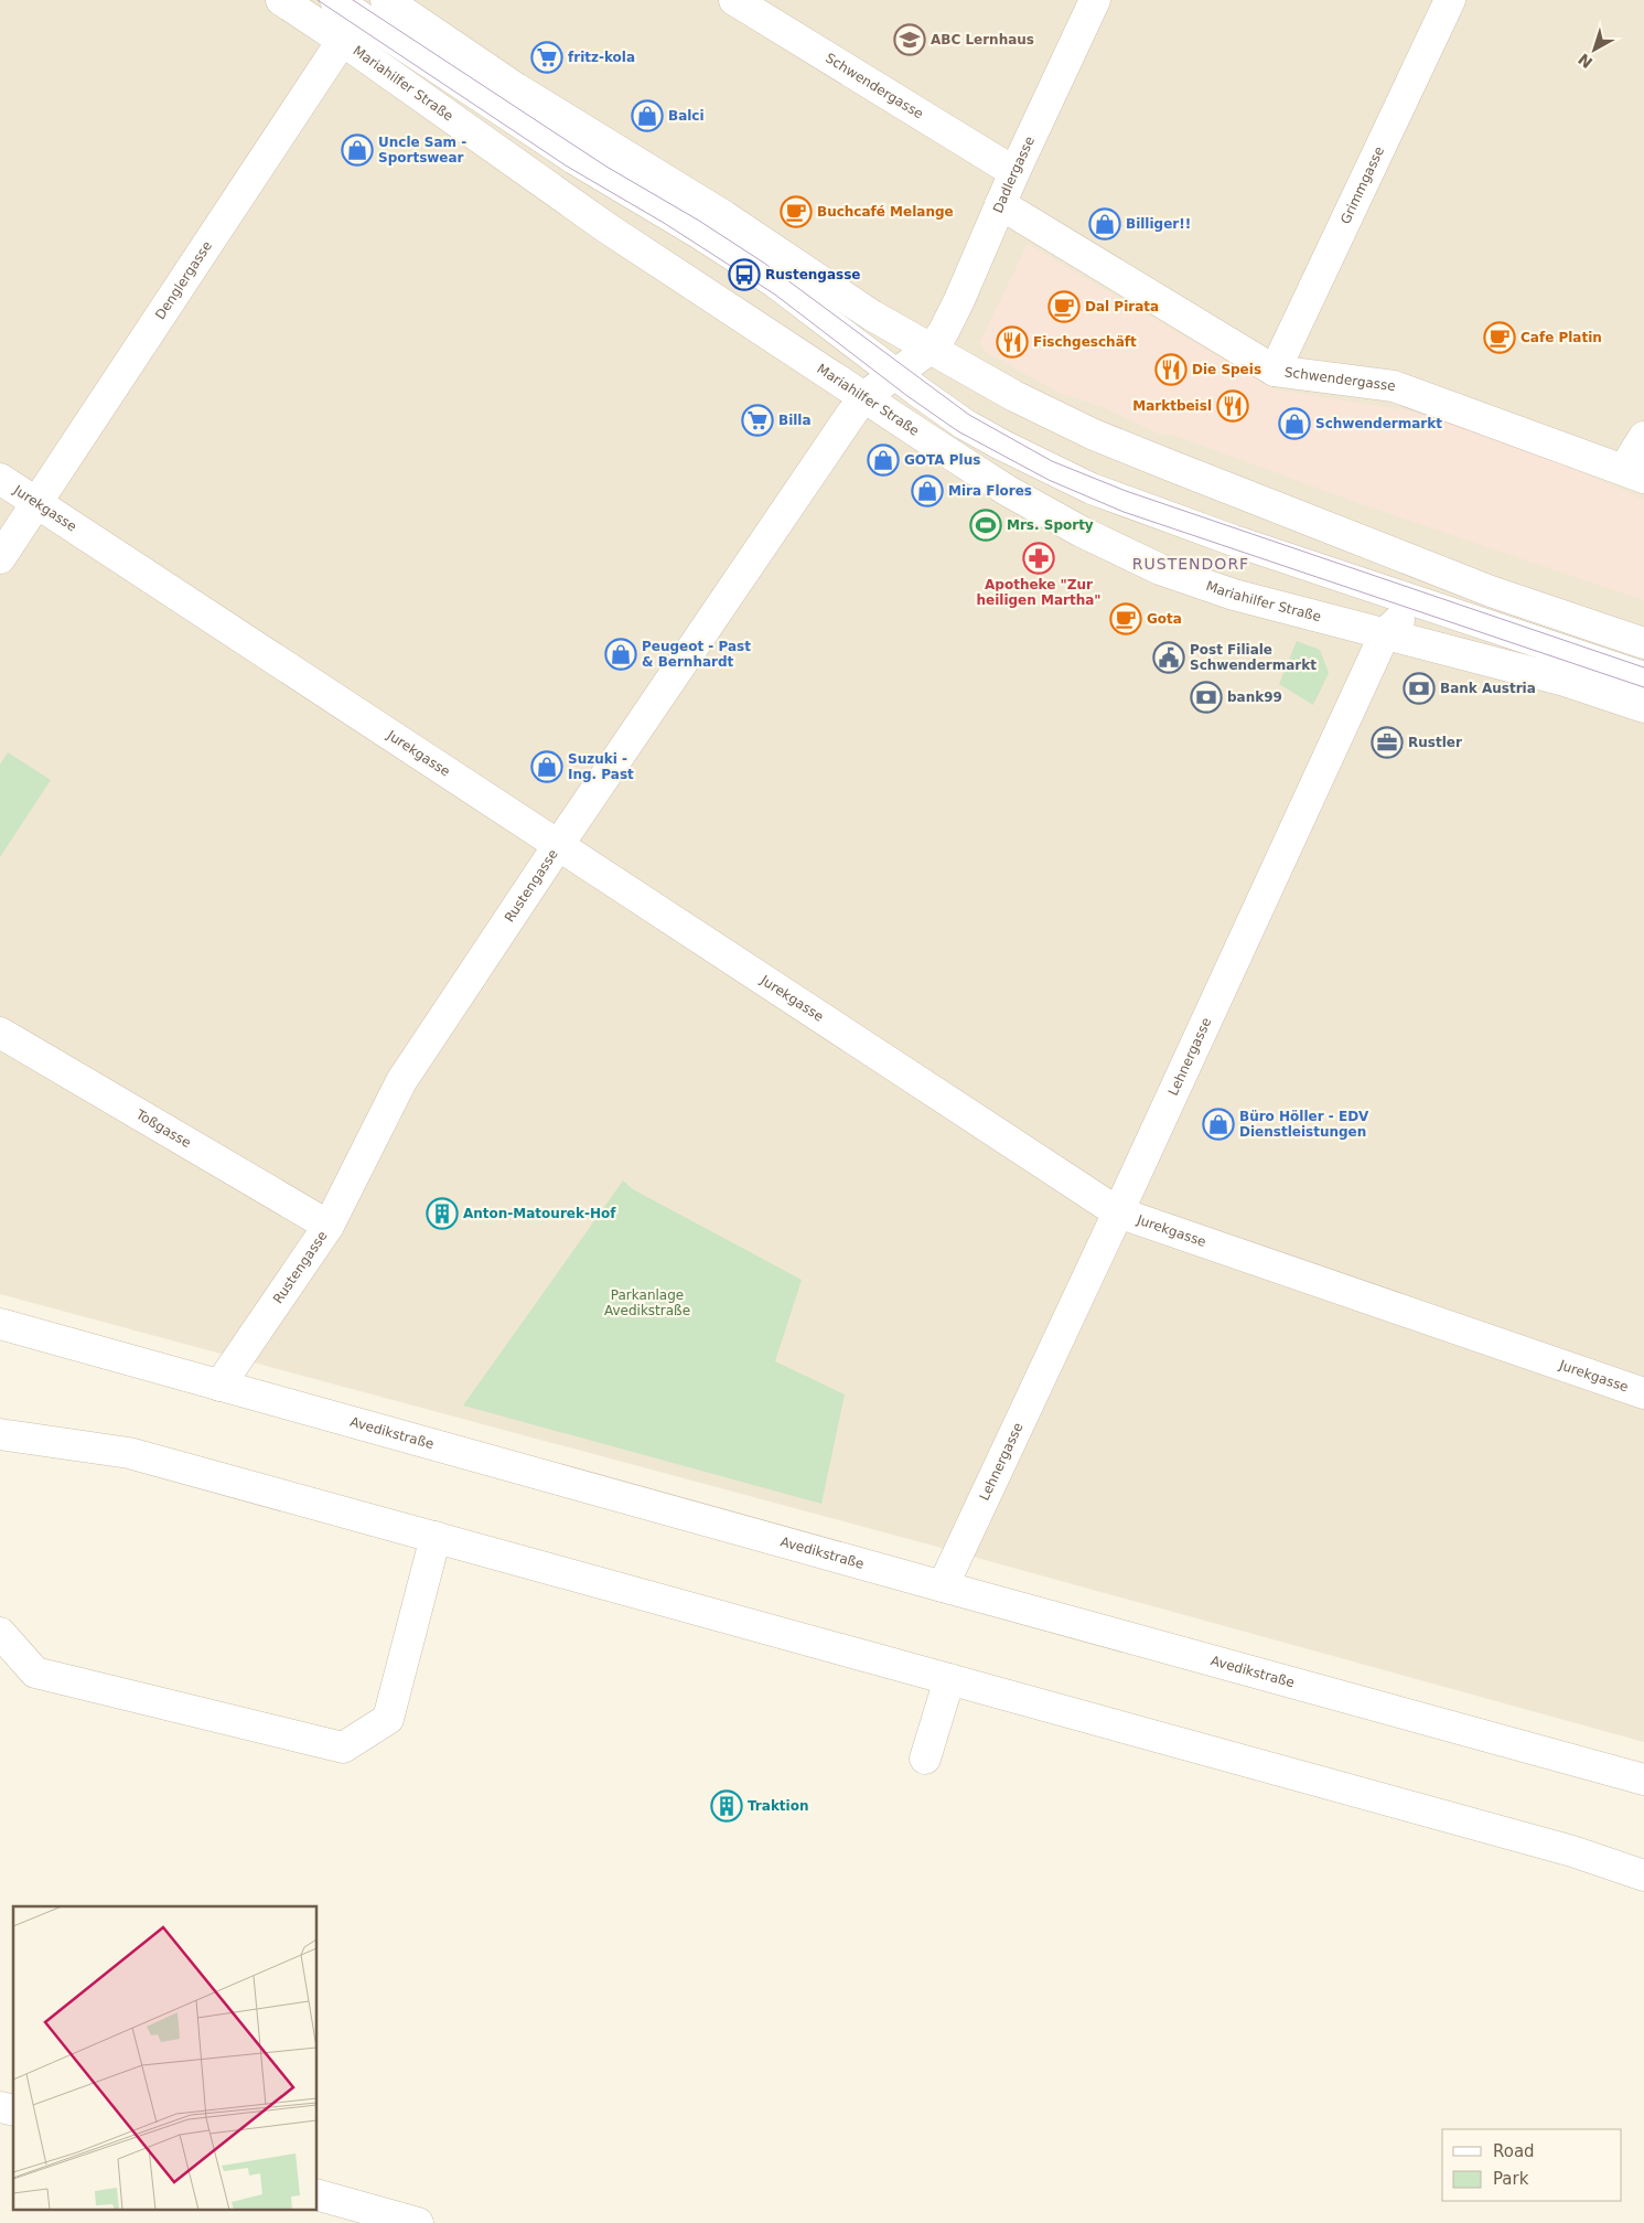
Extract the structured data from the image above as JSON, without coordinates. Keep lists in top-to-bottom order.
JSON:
{
  "streets": {
    "street": [
      "Mariahilfer Straße",
      "Schwendergasse",
      "Dadlergasse",
      "Grimmgasse",
      "Denglergasse",
      "Jurekgasse",
      "Rustengasse",
      "Lehnergasse",
      "Toßgasse",
      "Avedikstraße"
    ]
  },
  "crossings": [
    ["Mariahilfer Straße", "Denglergasse"],
    ["Mariahilfer Straße", "Rustengasse"],
    ["Mariahilfer Straße", "Lehnergasse"],
    ["Schwendergasse", "Dadlergasse"],
    ["Schwendergasse", "Grimmgasse"],
    ["Dadlergasse", "Rustengasse"],
    ["Denglergasse", "Jurekgasse"],
    ["Jurekgasse", "Rustengasse"],
    ["Jurekgasse", "Lehnergasse"],
    ["Rustengasse", "Toßgasse"],
    ["Rustengasse", "Avedikstraße"],
    ["Lehnergasse", "Avedikstraße"]
  ],
  "districts": ["RUSTENDORF"],
  "parks": ["Parkanlage Avedikstraße"],
  "places": {
    "school or university": ["ABC Lernhaus"],
    "supermarket": ["fritz-kola", "Billa"],
    "shop": [
      "Balci",
      "Uncle Sam - Sportswear",
      "Billiger!!",
      "Schwendermarkt",
      "GOTA Plus",
      "Mira Flores",
      "Peugeot - Past & Bernhardt",
      "Suzuki - Ing. Past",
      "Büro Höller - EDV Dienstleistungen"
    ],
    "cafe": [
      "Buchcafé Melange",
      "Dal Pirata",
      "Cafe Platin",
      "Gota"
    ],
    "bus stop": ["Rustengasse"],
    "restaurant": ["Fischgeschäft", "Die Speis", "Marktbeisl"],
    "sports": ["Mrs. Sporty"],
    "pharmacy": ["Apotheke \"Zur heiligen Martha\""],
    "public building": ["Post Filiale Schwendermarkt"],
    "bank": ["Bank Austria", "bank99"],
    "office": ["Rustler"],
    "building": ["Anton-Matourek-Hof", "Traktion"]
  },
  "legend": ["Road", "Park"],
  "north": "bottom left"
}
